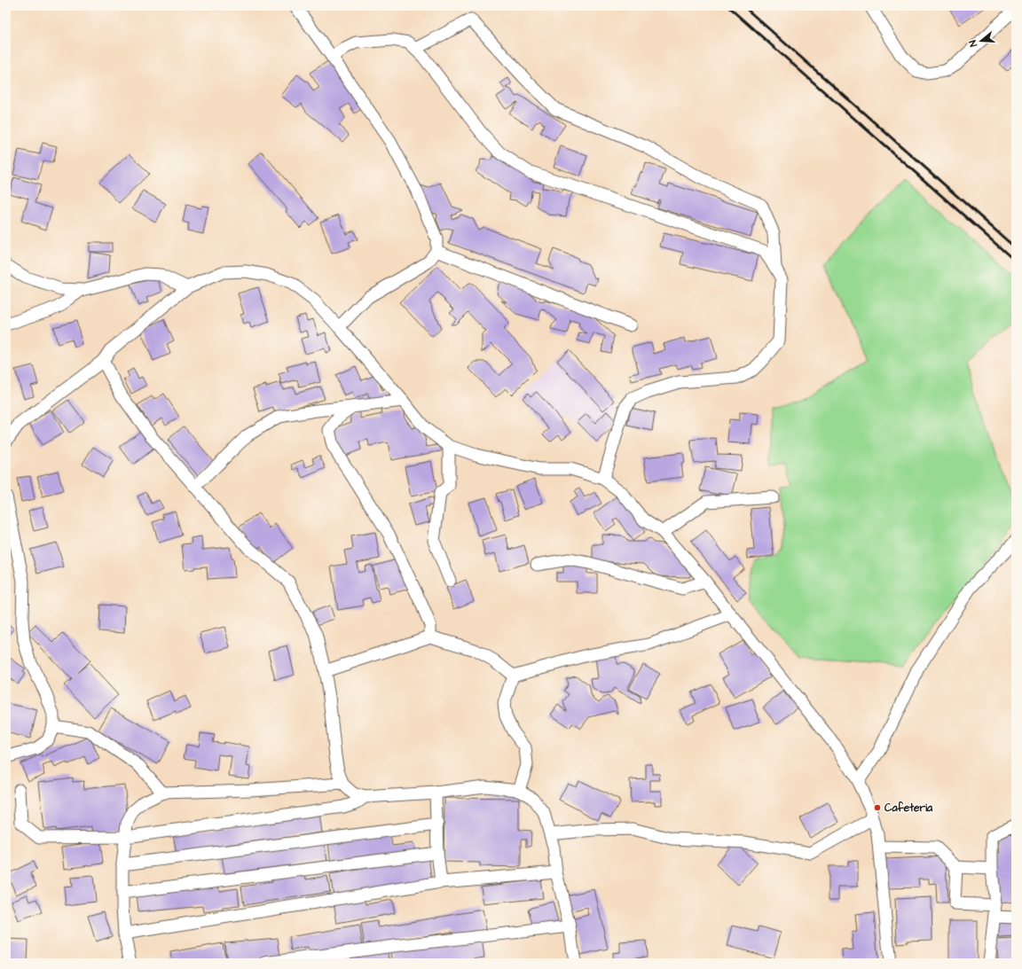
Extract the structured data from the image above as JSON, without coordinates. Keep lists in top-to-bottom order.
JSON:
{
  "places": ["Cafeteria"],
  "north": "left"
}
